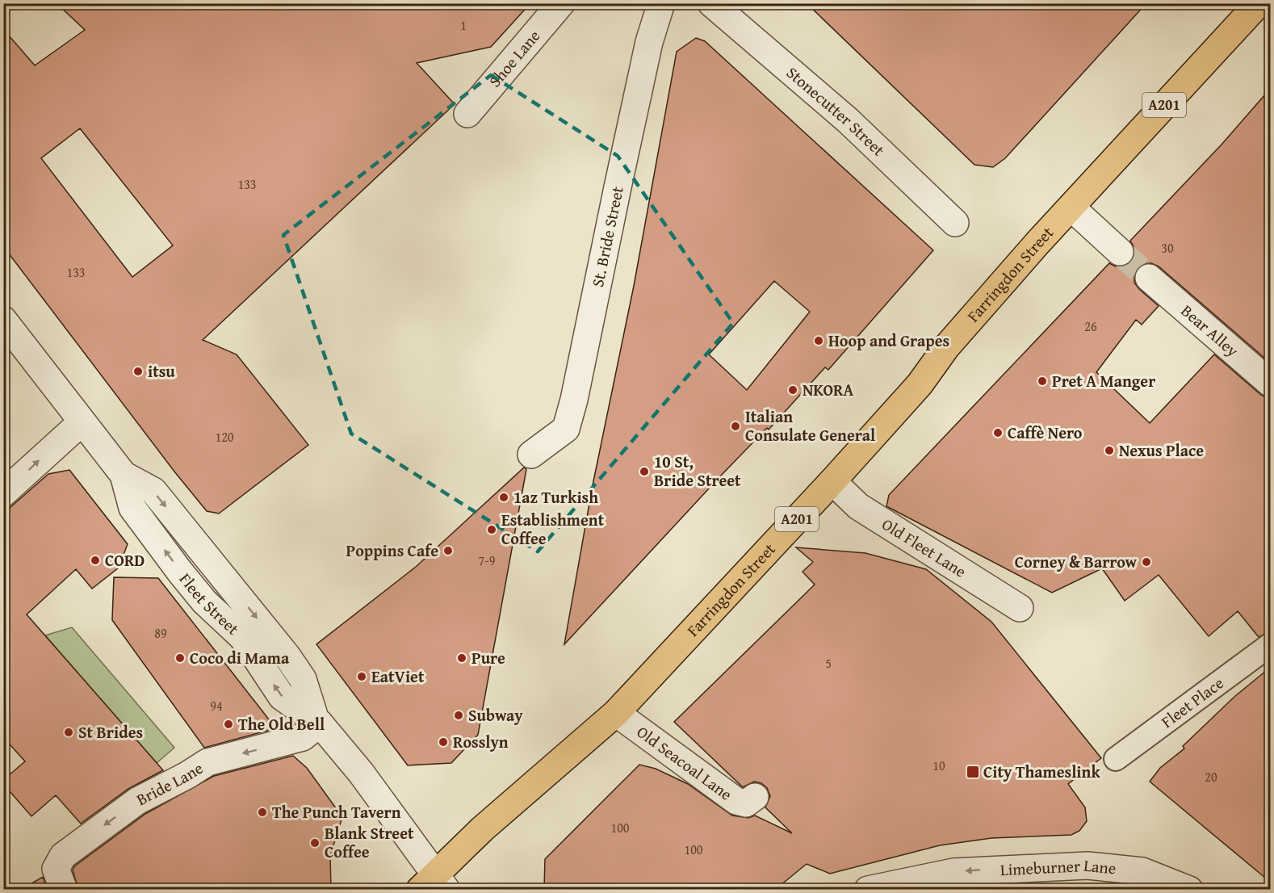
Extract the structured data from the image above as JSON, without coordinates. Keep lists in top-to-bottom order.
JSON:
{
  "streets": {
    "main road": ["A201", "Farringdon Street"],
    "street": [
      "Shoe Lane",
      "Stonecutter Street",
      "St. Bride Street",
      "Bear Alley",
      "Old Fleet Lane",
      "Fleet Street",
      "Fleet Place",
      "Old Seacoal Lane",
      "Bride Lane",
      "Limeburner Lane"
    ]
  },
  "crossings": [
    ["Farringdon Street", "Old Fleet Lane"],
    ["Farringdon Street", "Fleet Street"],
    ["Farringdon Street", "Old Seacoal Lane"],
    ["Fleet Street", "Bride Lane"]
  ],
  "one_way": ["Bride Lane", "Limeburner Lane"],
  "places": {
    "other": [
      "Hoop and Grapes",
      "itsu",
      "Pret A Manger",
      "NKORA",
      "Italian Consulate General",
      "Caffè Nero",
      "Nexus Place",
      "10 St, Bride Street",
      "1az Turkish",
      "Establishment Coffee",
      "Poppins Cafe",
      "CORD",
      "Corney & Barrow",
      "Coco di Mama",
      "Pure",
      "EatViet",
      "Subway",
      "The Old Bell",
      "St Brides",
      "Rosslyn",
      "The Punch Tavern",
      "Blank Street Coffee"
    ],
    "transit": ["City Thameslink"]
  },
  "house_numbers": [
    "1",
    "133",
    "30",
    "133",
    "26",
    "120",
    "7-9",
    "89",
    "5",
    "94",
    "10",
    "20",
    "100",
    "100"
  ]
}
